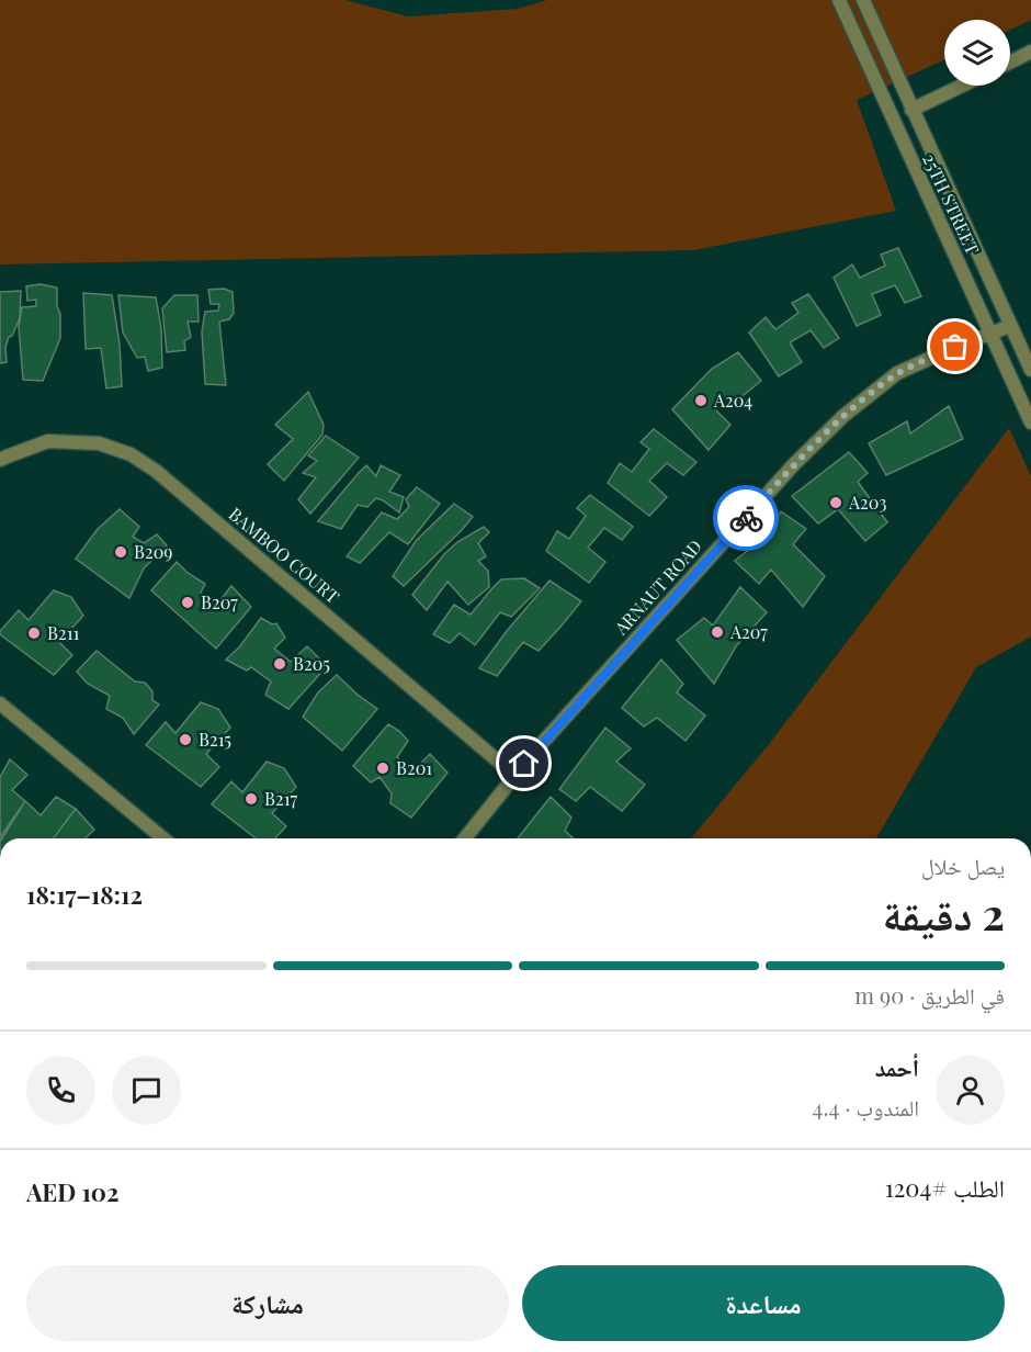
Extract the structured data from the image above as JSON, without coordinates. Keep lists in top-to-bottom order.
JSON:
{
  "streets": {
    "street": ["25TH STREET", "BAMBOO COURT", "ARNAUT ROAD"]
  },
  "crossings": [
    ["25TH STREET", "ARNAUT ROAD"],
    ["BAMBOO COURT", "ARNAUT ROAD"]
  ],
  "places": [
    "A204",
    "A203",
    "B209",
    "B207",
    "A207",
    "B211",
    "B205",
    "B215",
    "B201",
    "B217"
  ],
  "page": {
    "heading": ["2 دقيقة", "يصل خلال", "18:12–18:17"],
    "panel": [
      "أحمد",
      "المندوب · 4.4",
      "الطلب #1204",
      "AED 102"
    ],
    "bar": "في الطريق · 90 m",
    "buttons": ["مساعدة", "مشاركة"]
  }
}
